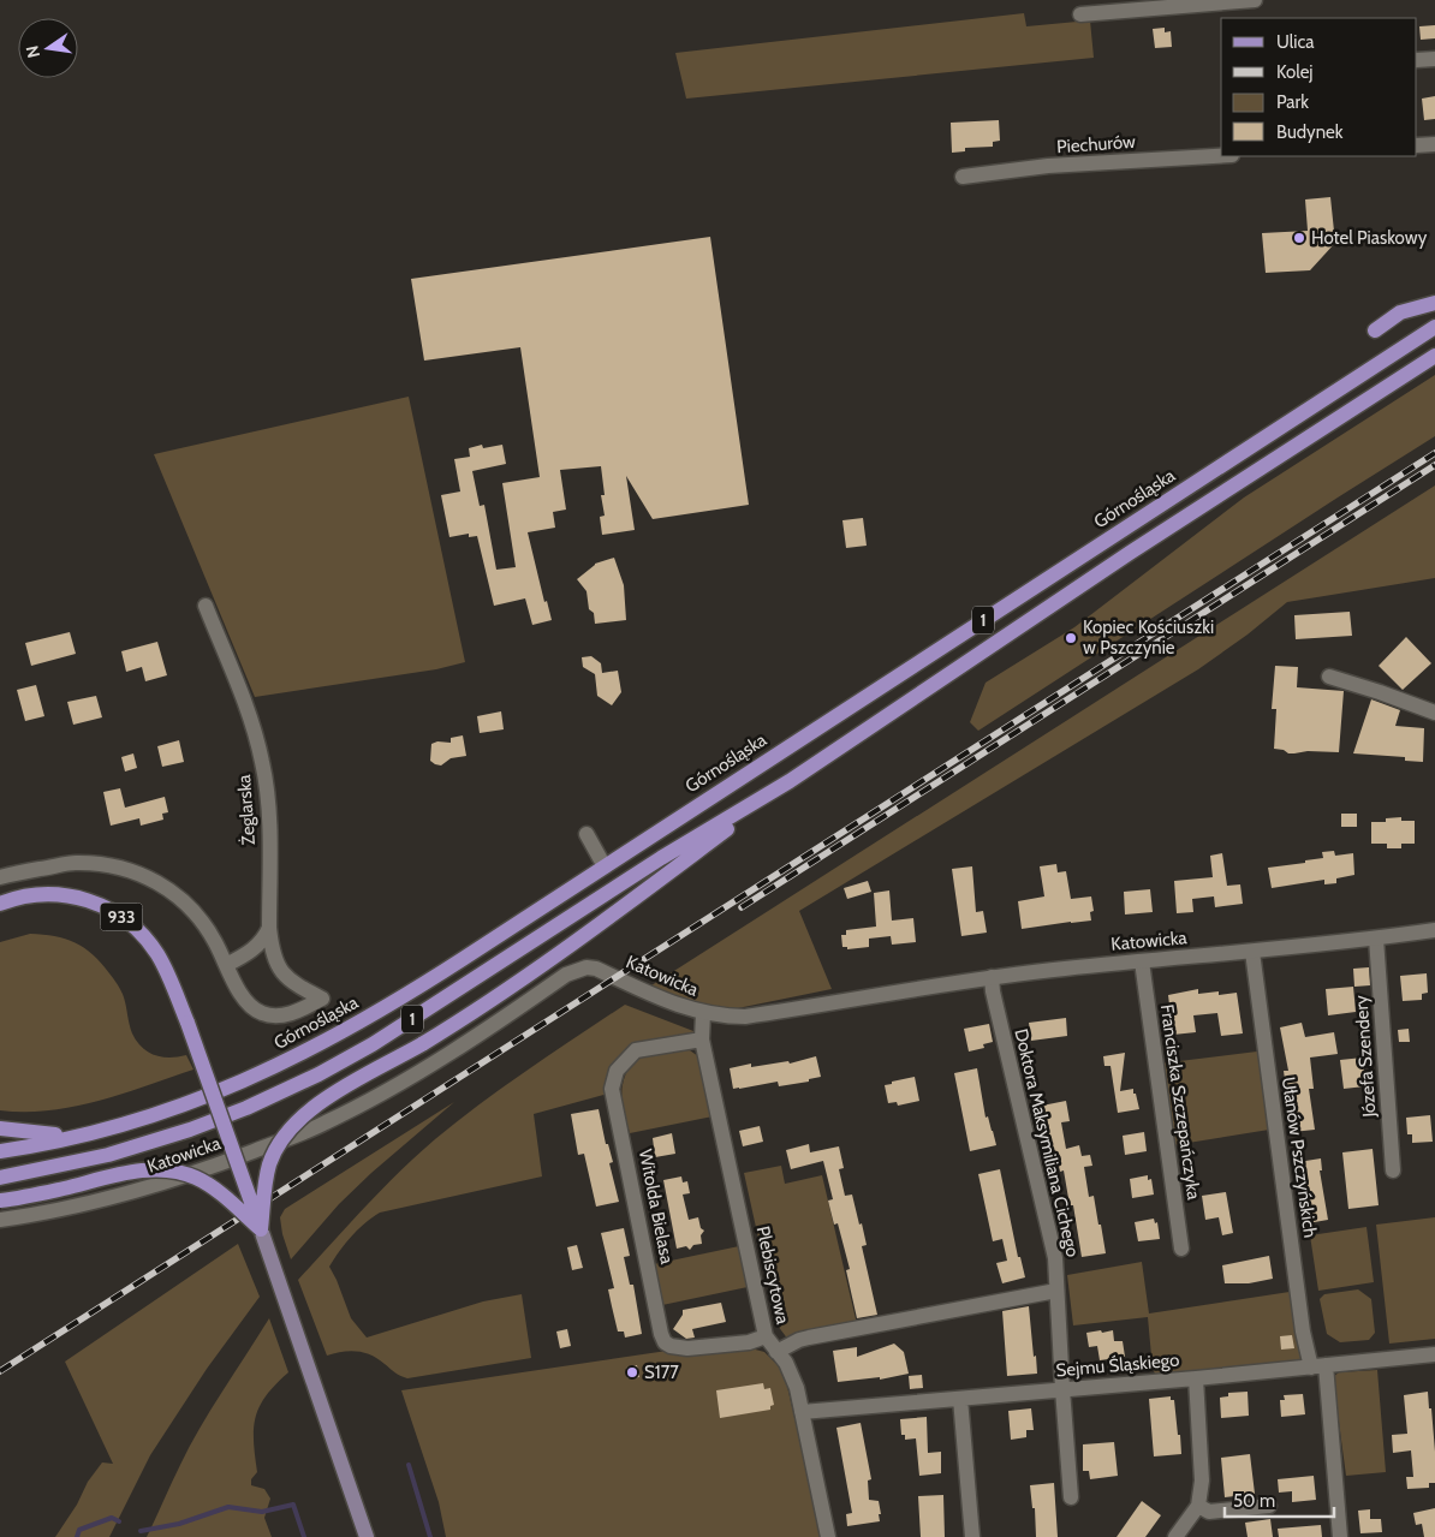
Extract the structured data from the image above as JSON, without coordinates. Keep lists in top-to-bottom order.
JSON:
{
  "streets": {
    "main road": ["Górnośląska", "1", "933"],
    "street": [
      "Piechurów",
      "Żeglarska",
      "Katowicka",
      "Józefa Szendery",
      "Franciszka Szczepańczyka",
      "Doktora Maksymiliana Cichego",
      "Ułanów Pszczyńskich",
      "Witolda Bielasa",
      "Plebiscytowa",
      "Sejmu Śląskiego"
    ]
  },
  "crossings": [
    ["Katowicka", "Józefa Szendery"],
    ["Katowicka", "Franciszka Szczepańczyka"],
    ["Katowicka", "Doktora Maksymiliana Cichego"],
    ["Katowicka", "Ułanów Pszczyńskich"],
    ["Katowicka", "Plebiscytowa"],
    ["Doktora Maksymiliana Cichego", "Sejmu Śląskiego"],
    ["Ułanów Pszczyńskich", "Sejmu Śląskiego"],
    ["Witolda Bielasa", "Plebiscytowa"],
    ["Plebiscytowa", "Sejmu Śląskiego"]
  ],
  "places": ["Hotel Piaskowy", "Kopiec Kościuszki w Pszczynie", "S177"],
  "legend": [
    "Ulica",
    "Kolej",
    "Park",
    "Budynek"
  ],
  "scale_bar": "50 m",
  "north": "left"
}
